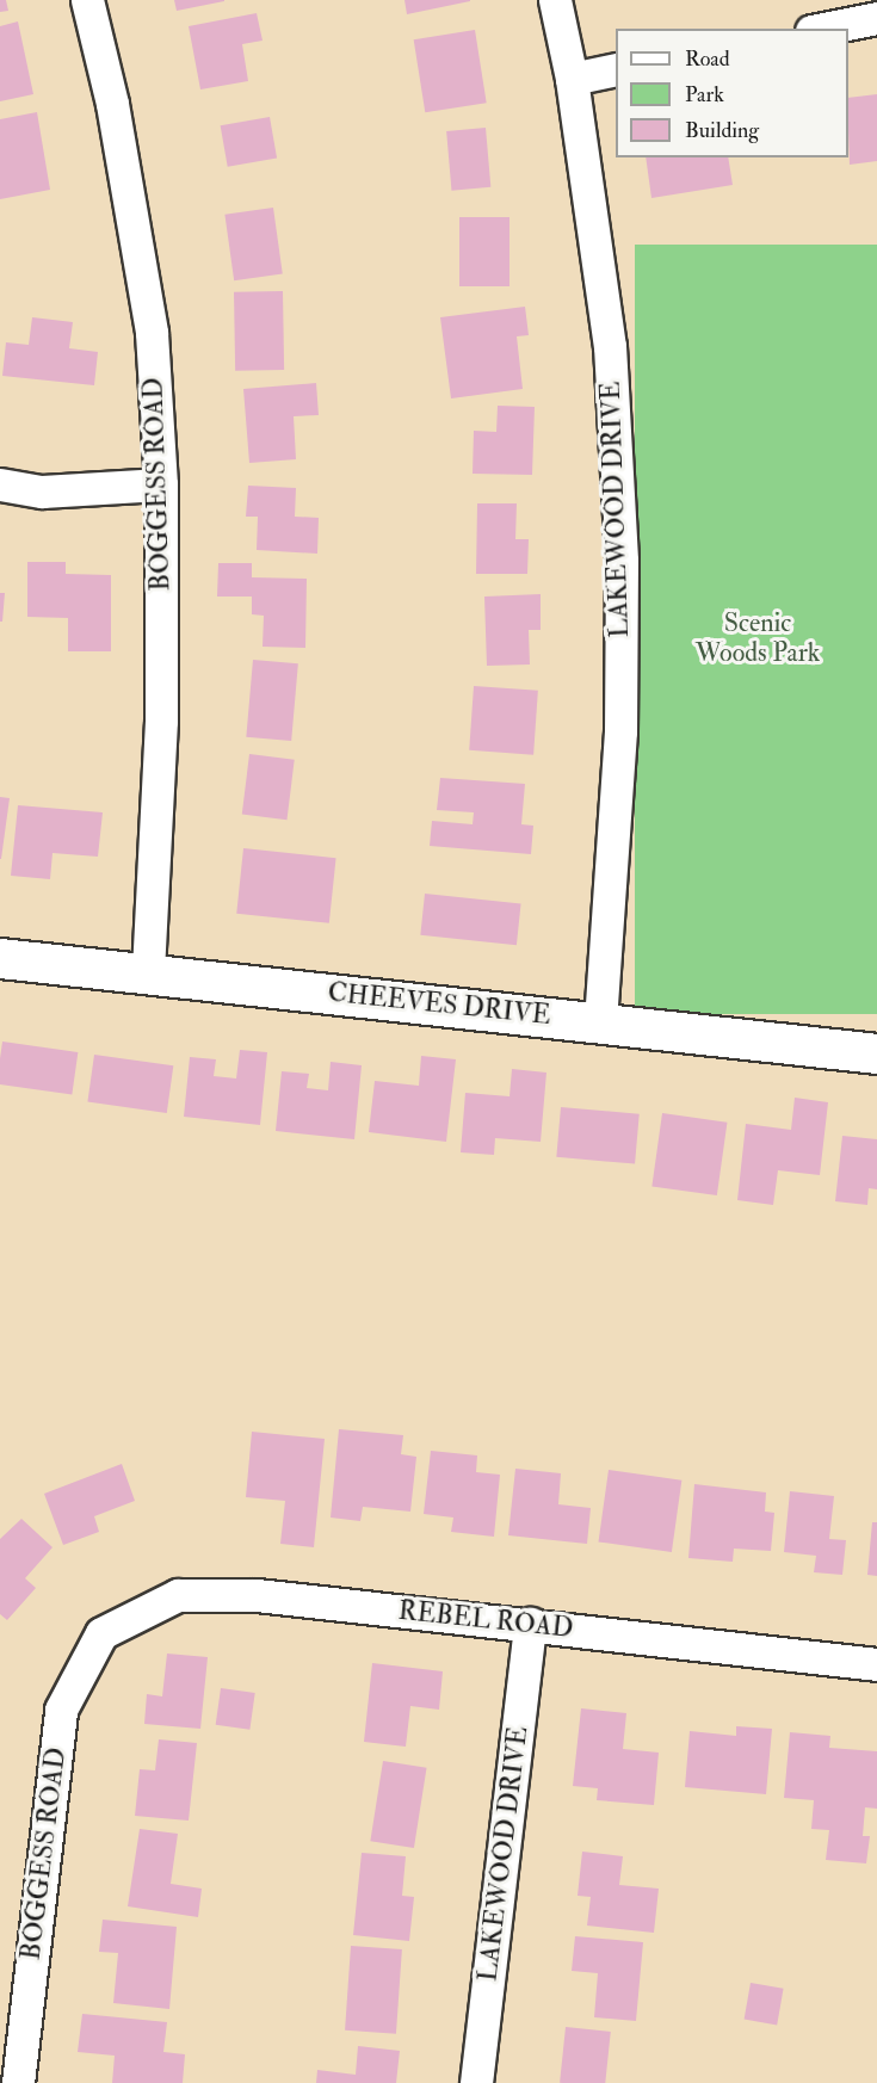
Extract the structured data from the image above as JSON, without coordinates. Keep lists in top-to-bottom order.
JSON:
{
  "streets": {
    "street": [
      "BOGGESS ROAD",
      "LAKEWOOD DRIVE",
      "CHEEVES DRIVE",
      "REBEL ROAD"
    ]
  },
  "crossings": [
    ["BOGGESS ROAD", "CHEEVES DRIVE"],
    ["BOGGESS ROAD", "REBEL ROAD"],
    ["LAKEWOOD DRIVE", "CHEEVES DRIVE"],
    ["LAKEWOOD DRIVE", "REBEL ROAD"]
  ],
  "parks": ["Scenic Woods Park"],
  "legend": ["Road", "Park", "Building"]
}
